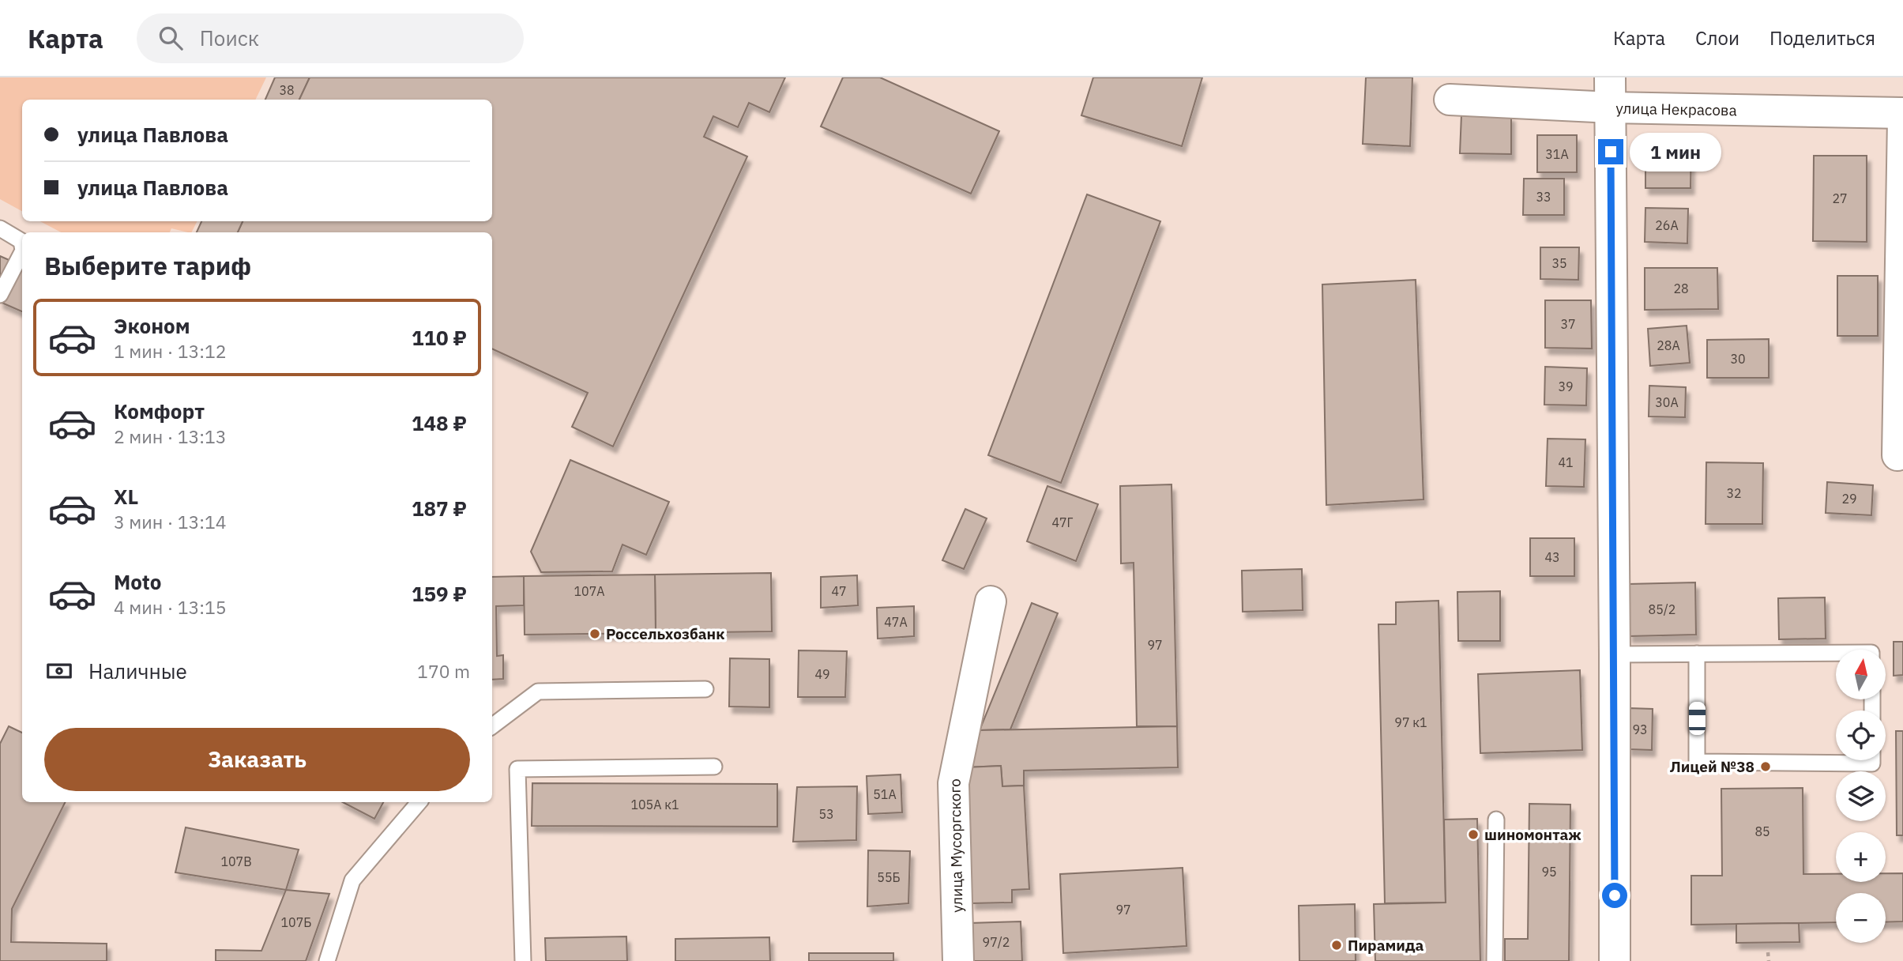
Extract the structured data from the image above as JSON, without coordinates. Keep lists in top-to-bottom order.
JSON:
{
  "streets": {
    "street": ["улица Некрасова", "улица Мусоргского"]
  },
  "places": [
    "Россельхозбанк",
    "Лицей №38",
    "шиномонтаж",
    "Пирамида"
  ],
  "house_numbers": [
    "38",
    "31А",
    "33",
    "27",
    "26А",
    "35",
    "28",
    "37",
    "28А",
    "30",
    "39",
    "30А",
    "41",
    "32",
    "29",
    "47Г",
    "43",
    "107А",
    "47",
    "85/2",
    "47А",
    "97",
    "49",
    "97 к1",
    "93",
    "51А",
    "105А к1",
    "53",
    "85",
    "107В",
    "95",
    "55Б",
    "97",
    "107Б",
    "97/2"
  ],
  "north": "top",
  "page": {
    "header": "Карта",
    "search": "Поиск",
    "nav": ["Карта", "Слои", "Поделиться"],
    "banner": ["улица Павлова", "улица Павлова"],
    "bubble": "1 мин",
    "heading": "Выберите тариф",
    "list": [
      {
        "name": "Эконом",
        "note": "1 мин · 13:12",
        "value": "110 ₽"
      },
      {
        "name": "Комфорт",
        "note": "2 мин · 13:13",
        "value": "148 ₽"
      },
      {
        "name": "XL",
        "note": "3 мин · 13:14",
        "value": "187 ₽"
      },
      {
        "name": "Moto",
        "note": "4 мин · 13:15",
        "value": "159 ₽"
      }
    ],
    "pay": ["Наличные", "170 m"],
    "map_buttons": ["+", "−"],
    "buttons": "Заказать"
  }
}
